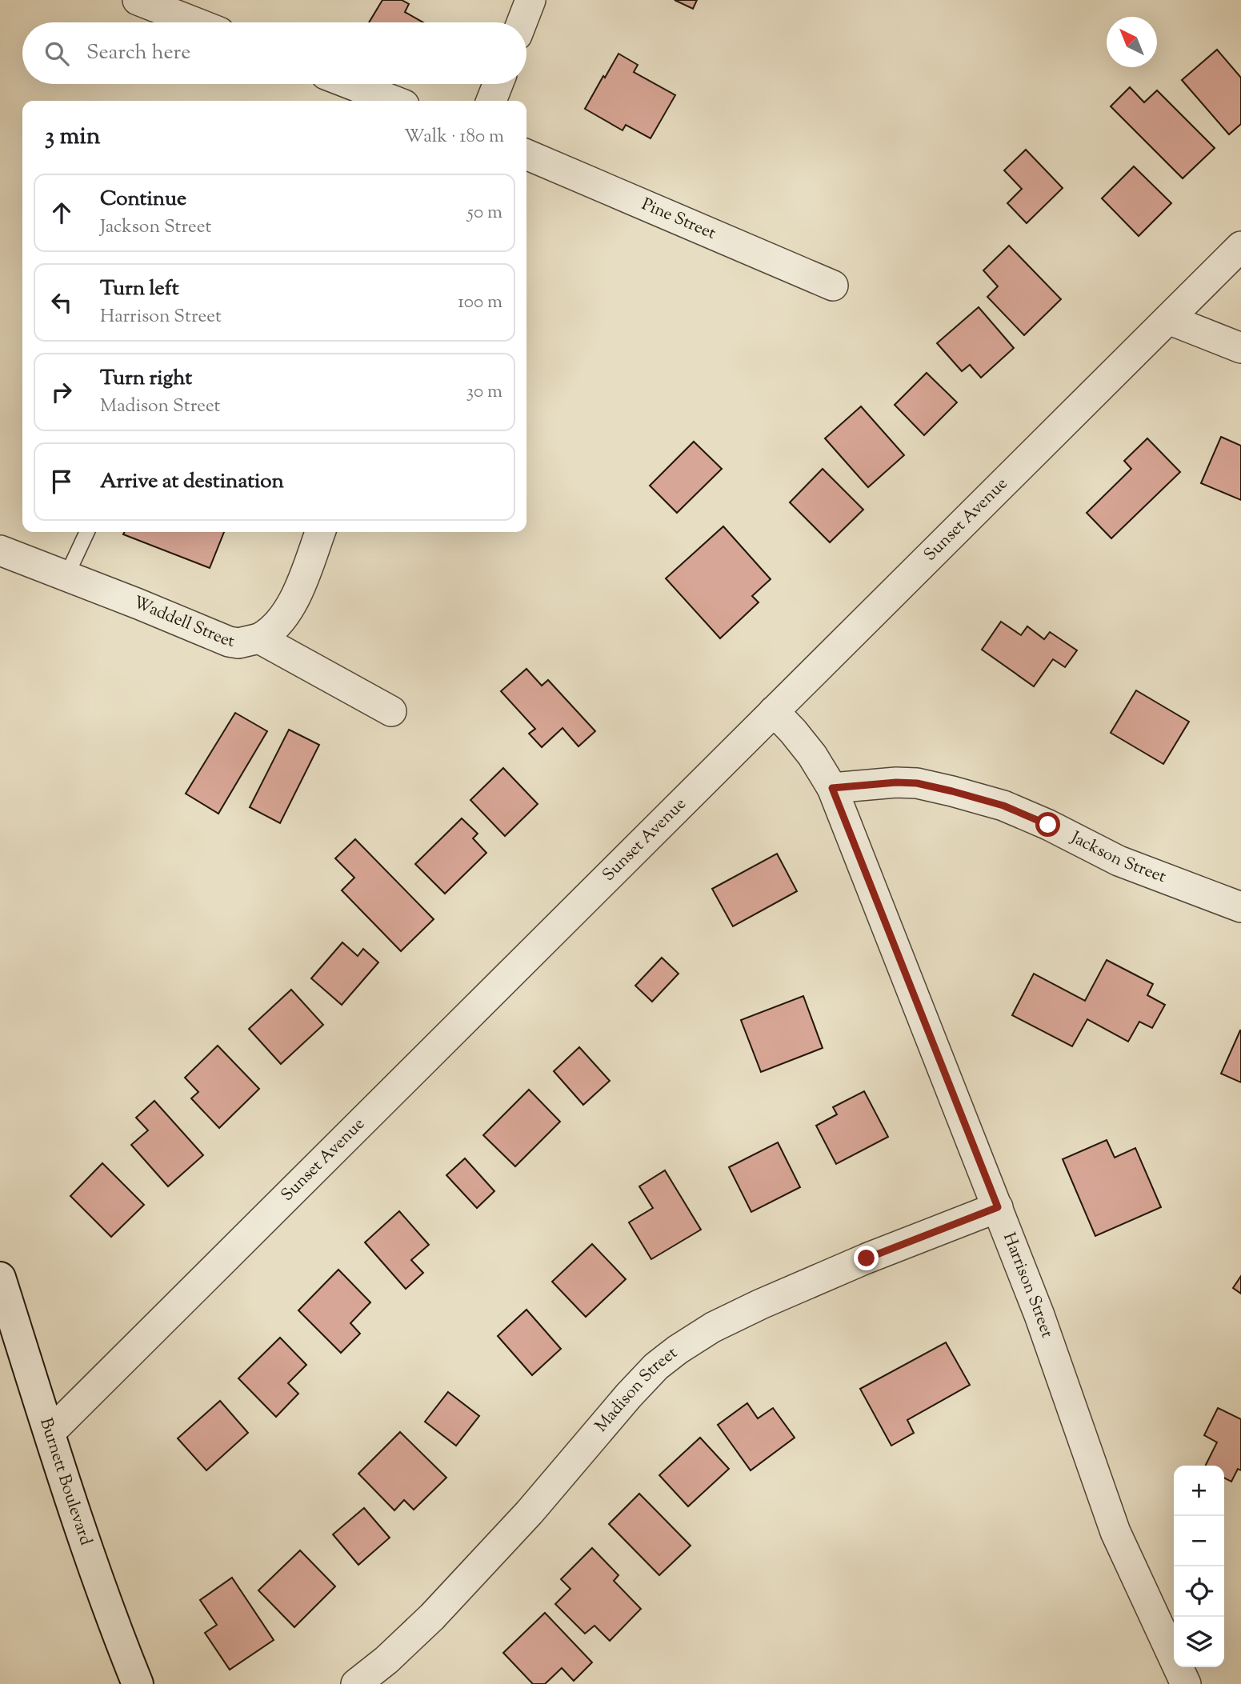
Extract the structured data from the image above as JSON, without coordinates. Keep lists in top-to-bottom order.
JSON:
{
  "streets": {
    "main road": ["Burnett Boulevard"],
    "street": [
      "Pine Street",
      "Sunset Avenue",
      "Waddell Street",
      "Jackson Street",
      "Harrison Street",
      "Madison Street"
    ]
  },
  "crossings": [
    ["Sunset Avenue", "Harrison Street"],
    ["Sunset Avenue", "Burnett Boulevard"],
    ["Jackson Street", "Harrison Street"],
    ["Harrison Street", "Madison Street"]
  ],
  "north": "top left",
  "page": {
    "search": "Search here",
    "heading": ["3 min", "Walk · 180 m"],
    "list": [
      ["Continue", "Jackson Street", "50 m"],
      ["Turn left", "Harrison Street", "100 m"],
      ["Turn right", "Madison Street", "30 m"],
      "Arrive at destination"
    ],
    "map_buttons": ["+", "−"]
  }
}
